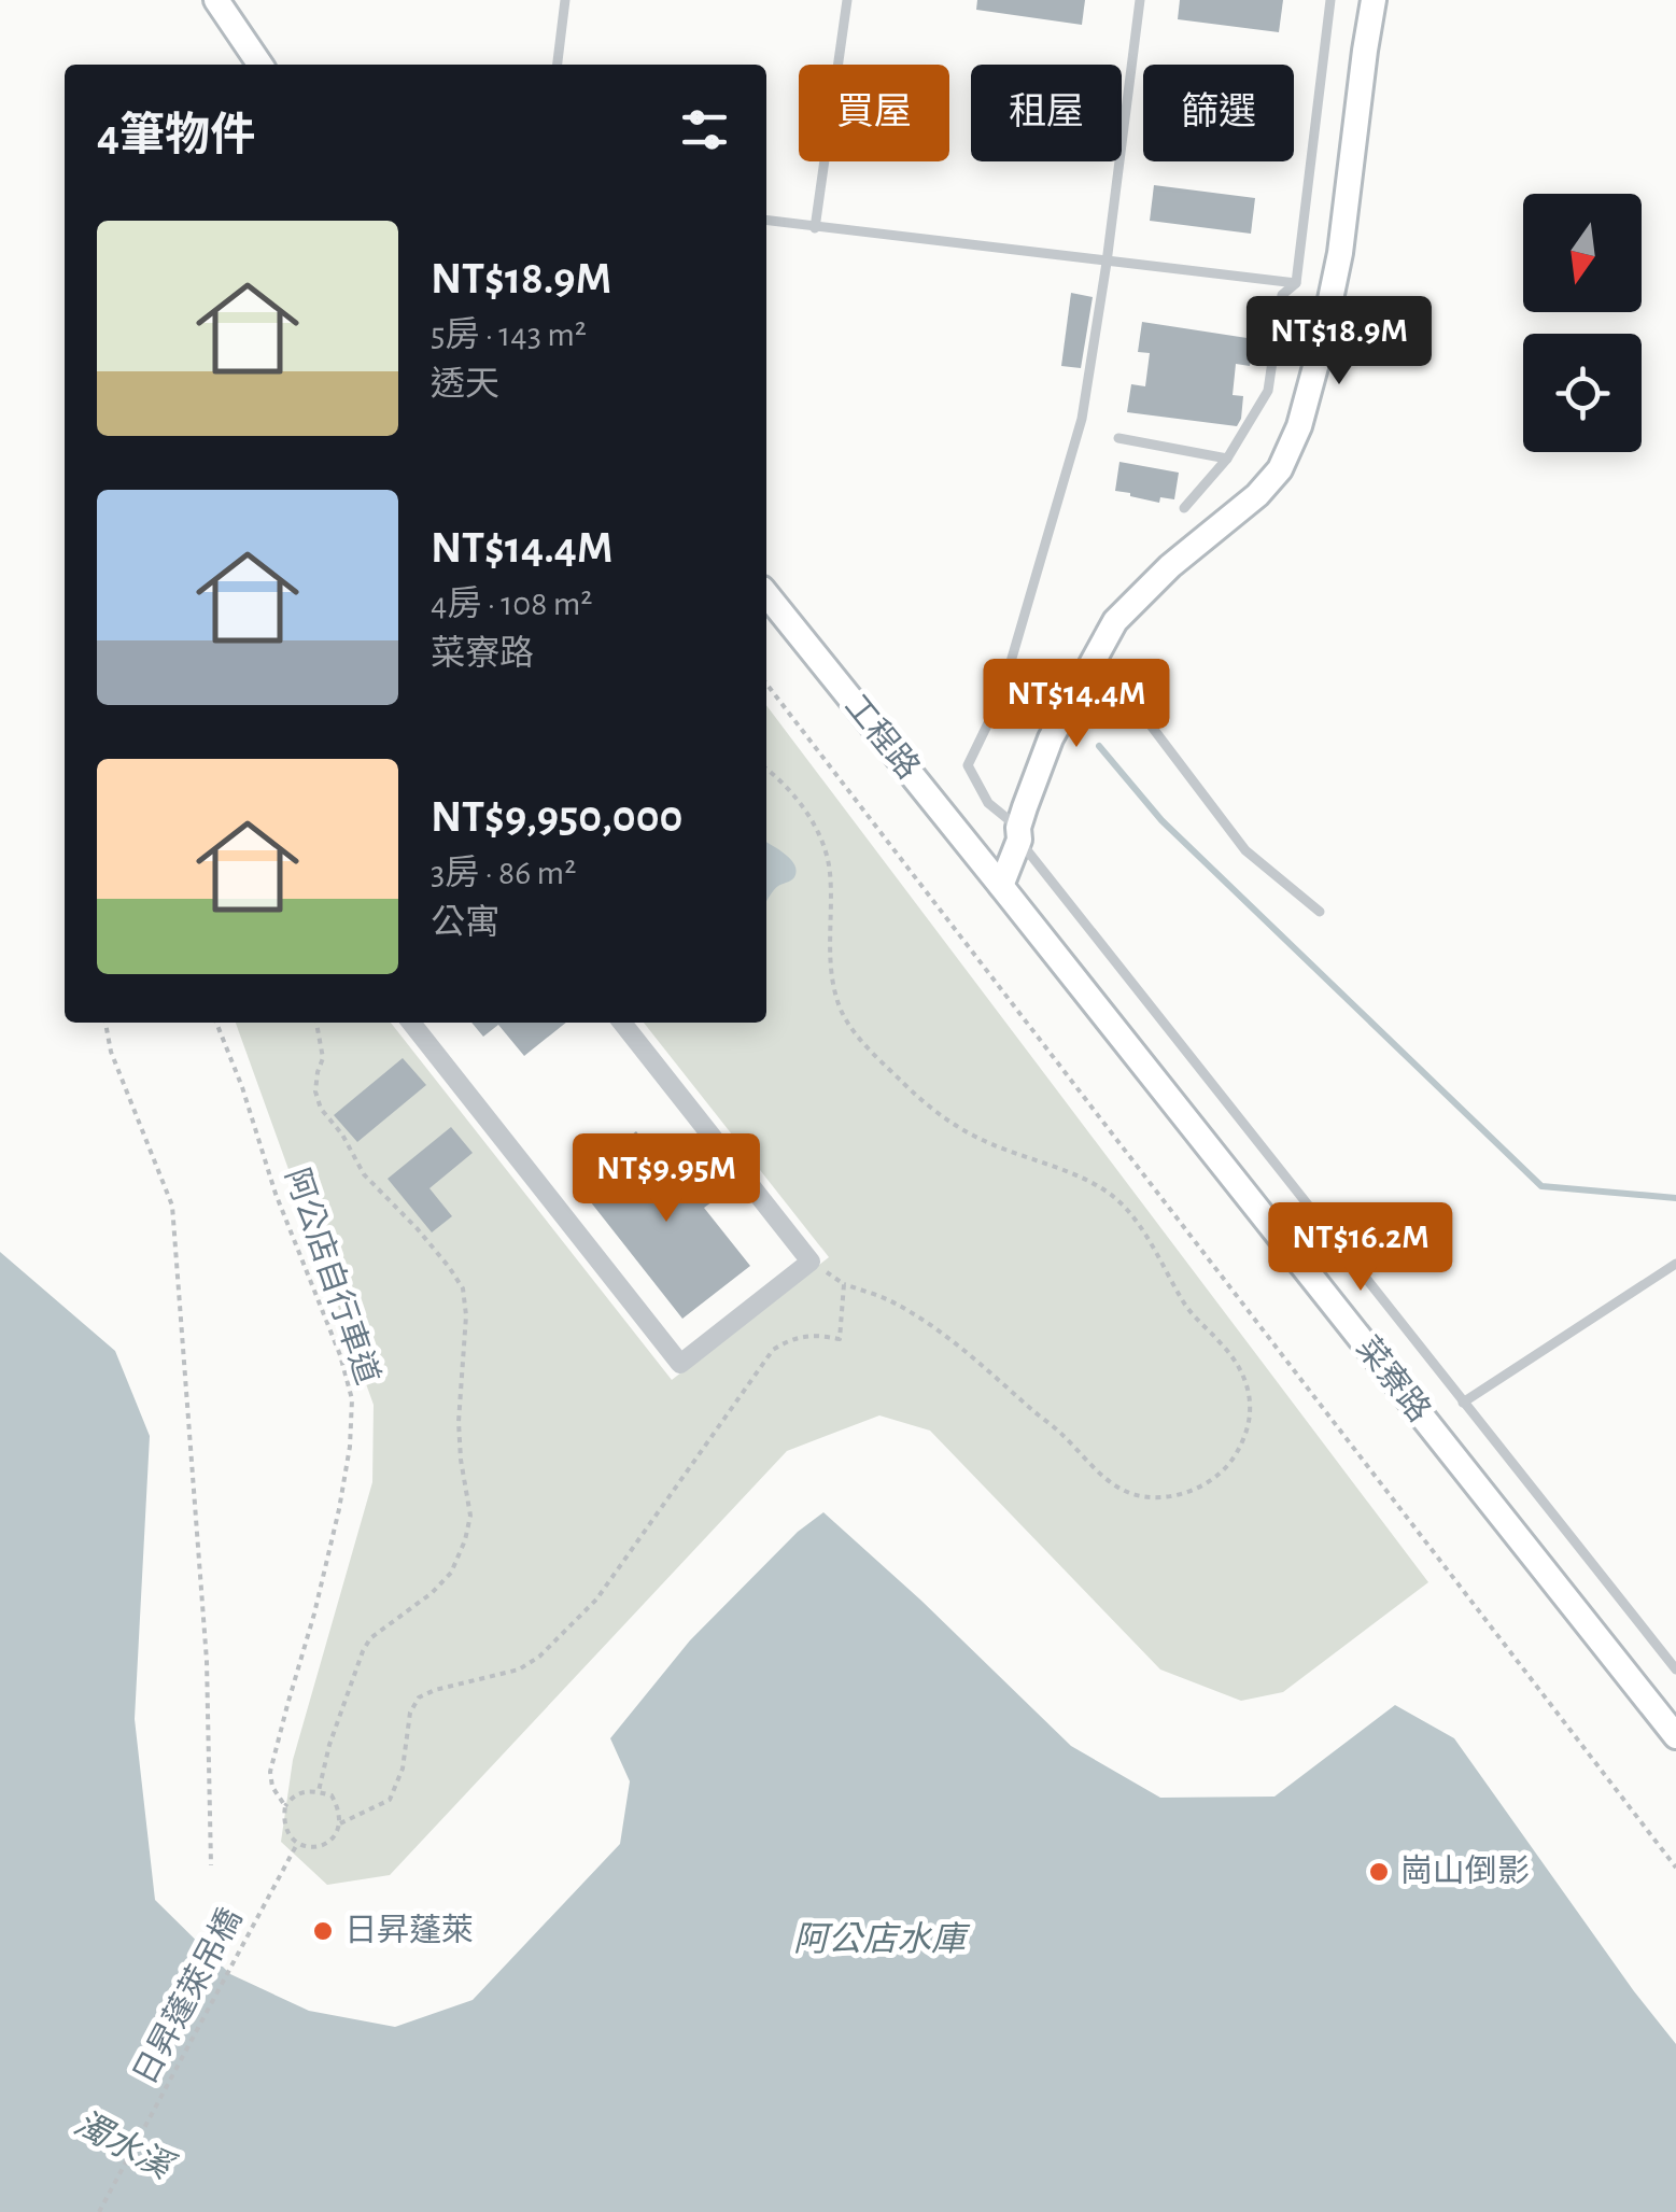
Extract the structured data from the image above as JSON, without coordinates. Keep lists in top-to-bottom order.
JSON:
{
  "streets": {
    "street": ["工程路", "菜寮路"],
    "path": ["阿公店自行車道", "日昇蓬萊吊橋"]
  },
  "crossings": [
    ["工程路", "菜寮路"],
    ["阿公店自行車道", "日昇蓬萊吊橋"]
  ],
  "water": ["阿公店水庫", "濁水溪"],
  "places": ["崗山倒影", "日昇蓬萊"],
  "north": "bottom",
  "page": {
    "chip": ["買屋", "租屋", "篩選"],
    "heading": "4筆物件",
    "list": [
      {
        "name": "NT$18.9M",
        "note": "5房 · 143 m² · 透天"
      },
      {
        "name": "NT$14.4M",
        "note": "4房 · 108 m² · 菜寮路"
      },
      {
        "name": "NT$9,950,000",
        "note": "3房 · 86 m² · 公寓"
      }
    ],
    "price": [
      "NT$18.9M",
      "NT$14.4M",
      "NT$9.95M",
      "NT$16.2M"
    ]
  }
}
